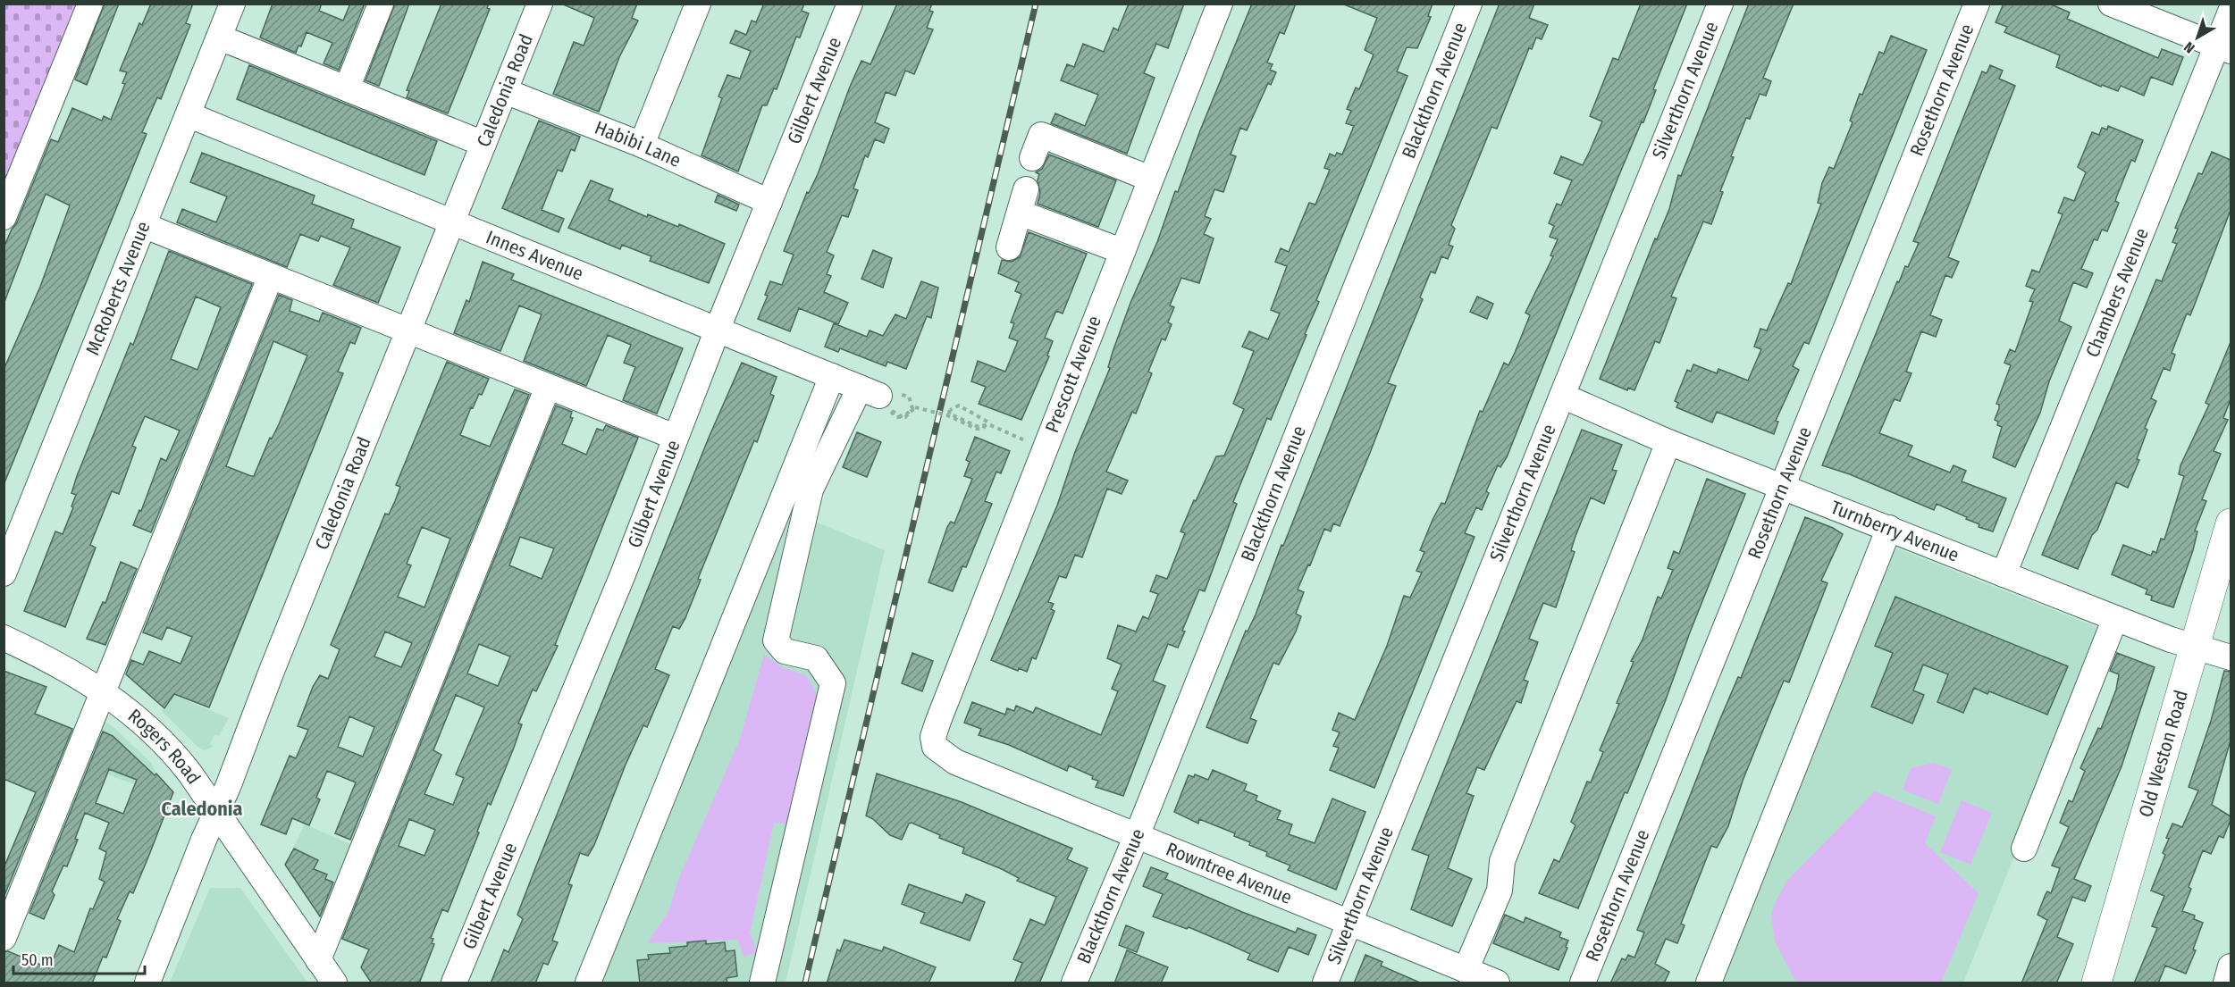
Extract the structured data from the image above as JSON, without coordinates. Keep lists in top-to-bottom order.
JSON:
{
  "streets": {
    "main road": ["Old Weston Road"],
    "street": [
      "Caledonia Road",
      "Gilbert Avenue",
      "Blackthorn Avenue",
      "Silverthorn Avenue",
      "Rosethorn Avenue",
      "Habibi Lane",
      "Innes Avenue",
      "McRoberts Avenue",
      "Chambers Avenue",
      "Prescott Avenue",
      "Turnberry Avenue",
      "Rogers Road",
      "Rowntree Avenue"
    ]
  },
  "crossings": [
    ["Caledonia Road", "Habibi Lane"],
    ["Caledonia Road", "Innes Avenue"],
    ["Caledonia Road", "Rogers Road"],
    ["Gilbert Avenue", "Habibi Lane"],
    ["Gilbert Avenue", "Innes Avenue"],
    ["Blackthorn Avenue", "Rowntree Avenue"],
    ["Silverthorn Avenue", "Turnberry Avenue"],
    ["Silverthorn Avenue", "Rowntree Avenue"],
    ["Rosethorn Avenue", "Turnberry Avenue"],
    ["Innes Avenue", "McRoberts Avenue"],
    ["Chambers Avenue", "Turnberry Avenue"],
    ["Prescott Avenue", "Rowntree Avenue"],
    ["Turnberry Avenue", "Old Weston Road"]
  ],
  "districts": ["Caledonia"],
  "scale_bar": "50 m",
  "north": "bottom left"
}
